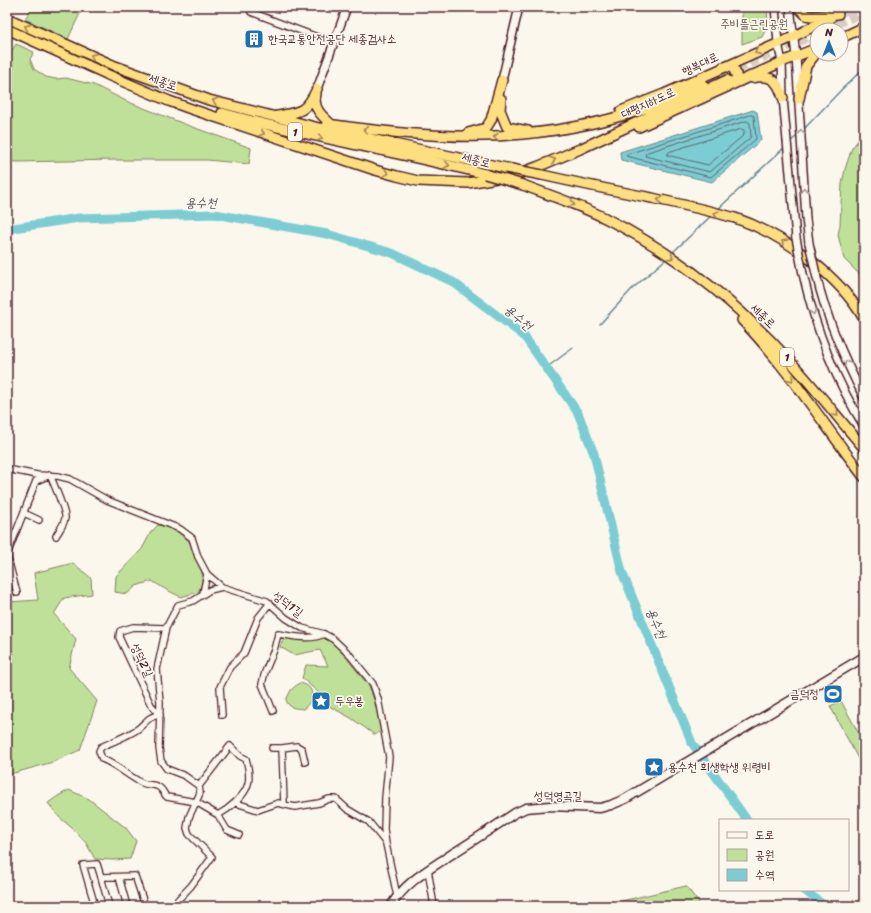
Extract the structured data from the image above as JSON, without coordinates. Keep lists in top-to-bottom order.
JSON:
{
  "streets": {
    "highway": [
      "행복대로",
      "세종로",
      "대평지하도로",
      "1"
    ],
    "main road": ["성덕영곡길"],
    "street": ["성덕1길", "성덕2길"]
  },
  "crossings": [
    ["행복대로", "대평지하도로"],
    ["세종로", "대평지하도로"],
    ["성덕1길", "성덕2길"],
    ["성덕1길", "성덕영곡길"]
  ],
  "water": ["용수천"],
  "parks": ["주비뜰근린공원"],
  "places": {
    "building": ["한국교통안전공단 세종검사소"],
    "sports": ["금덕정"],
    "place": ["두우봉", "용수천 희생학생 위령비"]
  },
  "legend": ["도로", "공원", "수역"],
  "north": "top"
}
